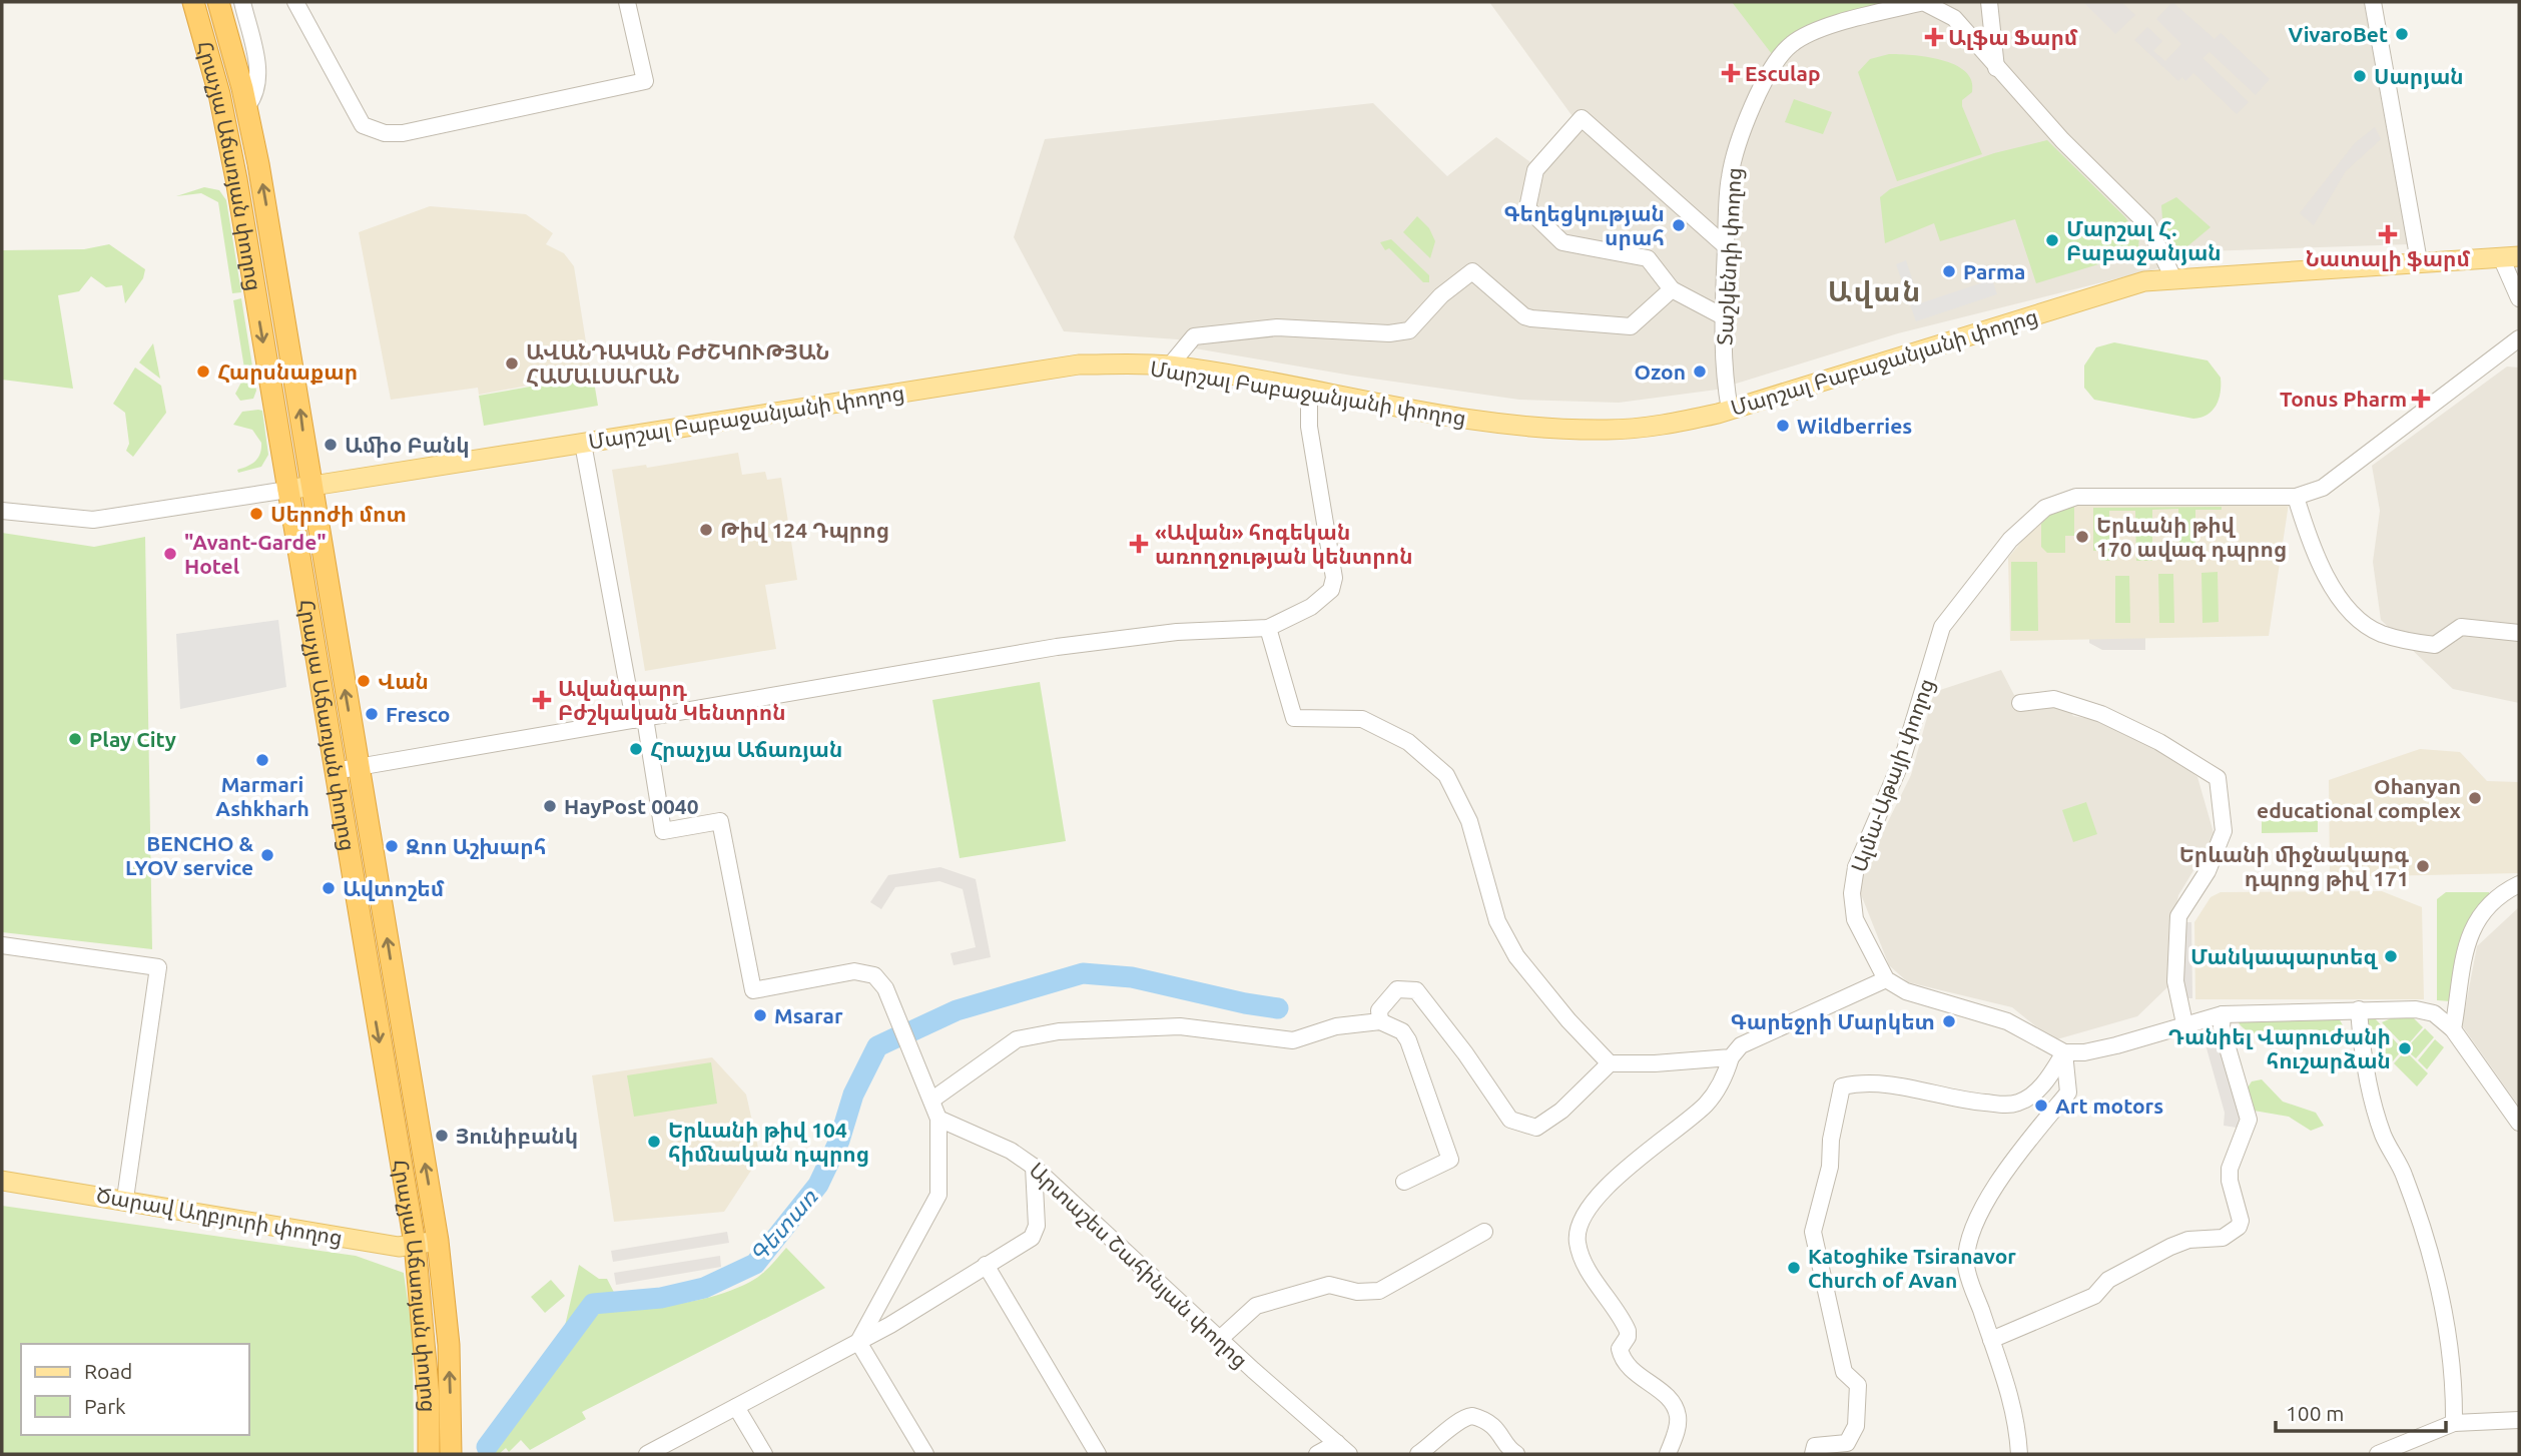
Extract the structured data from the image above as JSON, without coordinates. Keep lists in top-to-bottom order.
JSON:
{
  "streets": {
    "highway": ["Հրաչյա Աճառյան փողոց"],
    "main road": ["Մարշալ Բաբաջանյանի փողոց", "Ծարավ Աղբյուրի փողոց"],
    "street": ["Տաշկենդի փողոց", "Ալմա-Աթայի փողոց", "Արտաշես Շահինյան փողոց"]
  },
  "crossings": [
    ["Հրաչյա Աճառյան փողոց", "Մարշալ Բաբաջանյանի փողոց"],
    ["Հրաչյա Աճառյան փողոց", "Ծարավ Աղբյուրի փողոց"],
    ["Տաշկենդի փողոց", "Մարշալ Բաբաջանյանի փողոց"]
  ],
  "districts": ["Ավան"],
  "water": ["Գետառ"],
  "places": {
    "other": [
      "VivaroBet",
      "Սարյան",
      "Գեղեցկության սրահ",
      "Մարշալ Հ. Բաբաջանյան",
      "Parma",
      "ԱՎԱՆԴԱԿԱՆ ԲԺՇԿՈՒԹՅԱՆ ՀԱՄԱԼՍԱՐԱՆ",
      "Հարսնաքար",
      "Ozon",
      "Wildberries",
      "Ամիօ Բանկ",
      "Սերոժի մոտ",
      "Թիվ 124 Դպրոց",
      "Երևանի թիվ 170 ավագ դպրոց",
      "\"Avant-Garde\" Hotel",
      "Վան",
      "Fresco",
      "Play City",
      "Հրաչյա Աճառյան",
      "Marmari Ashkharh",
      "Ohanyan educational complex",
      "HayPost 0040",
      "Զոո Աշխարհ",
      "BENCHO & LYOV service",
      "Երևանի միջնակարգ դպրոց թիվ 171",
      "Ավտոշեմ",
      "Մանկապարտեզ",
      "Msarar",
      "Գարեջրի Մարկետ",
      "Դանիել Վարուժանի հուշարձան",
      "Art motors",
      "Յունիբանկ",
      "Երևանի թիվ 104 հիմնական դպրոց",
      "Katoghike Tsiranavor Church of Avan"
    ],
    "health": [
      "Ալֆա Ֆարմ",
      "Esculap",
      "Նատալի ֆարմ",
      "Tonus Pharm",
      "«Ավան» հոգեկան առողջության կենտրոն",
      "Ավանգարդ Բժշկական Կենտրոն"
    ]
  },
  "legend": ["Road", "Park"],
  "scale_bar": "100 m"
}
